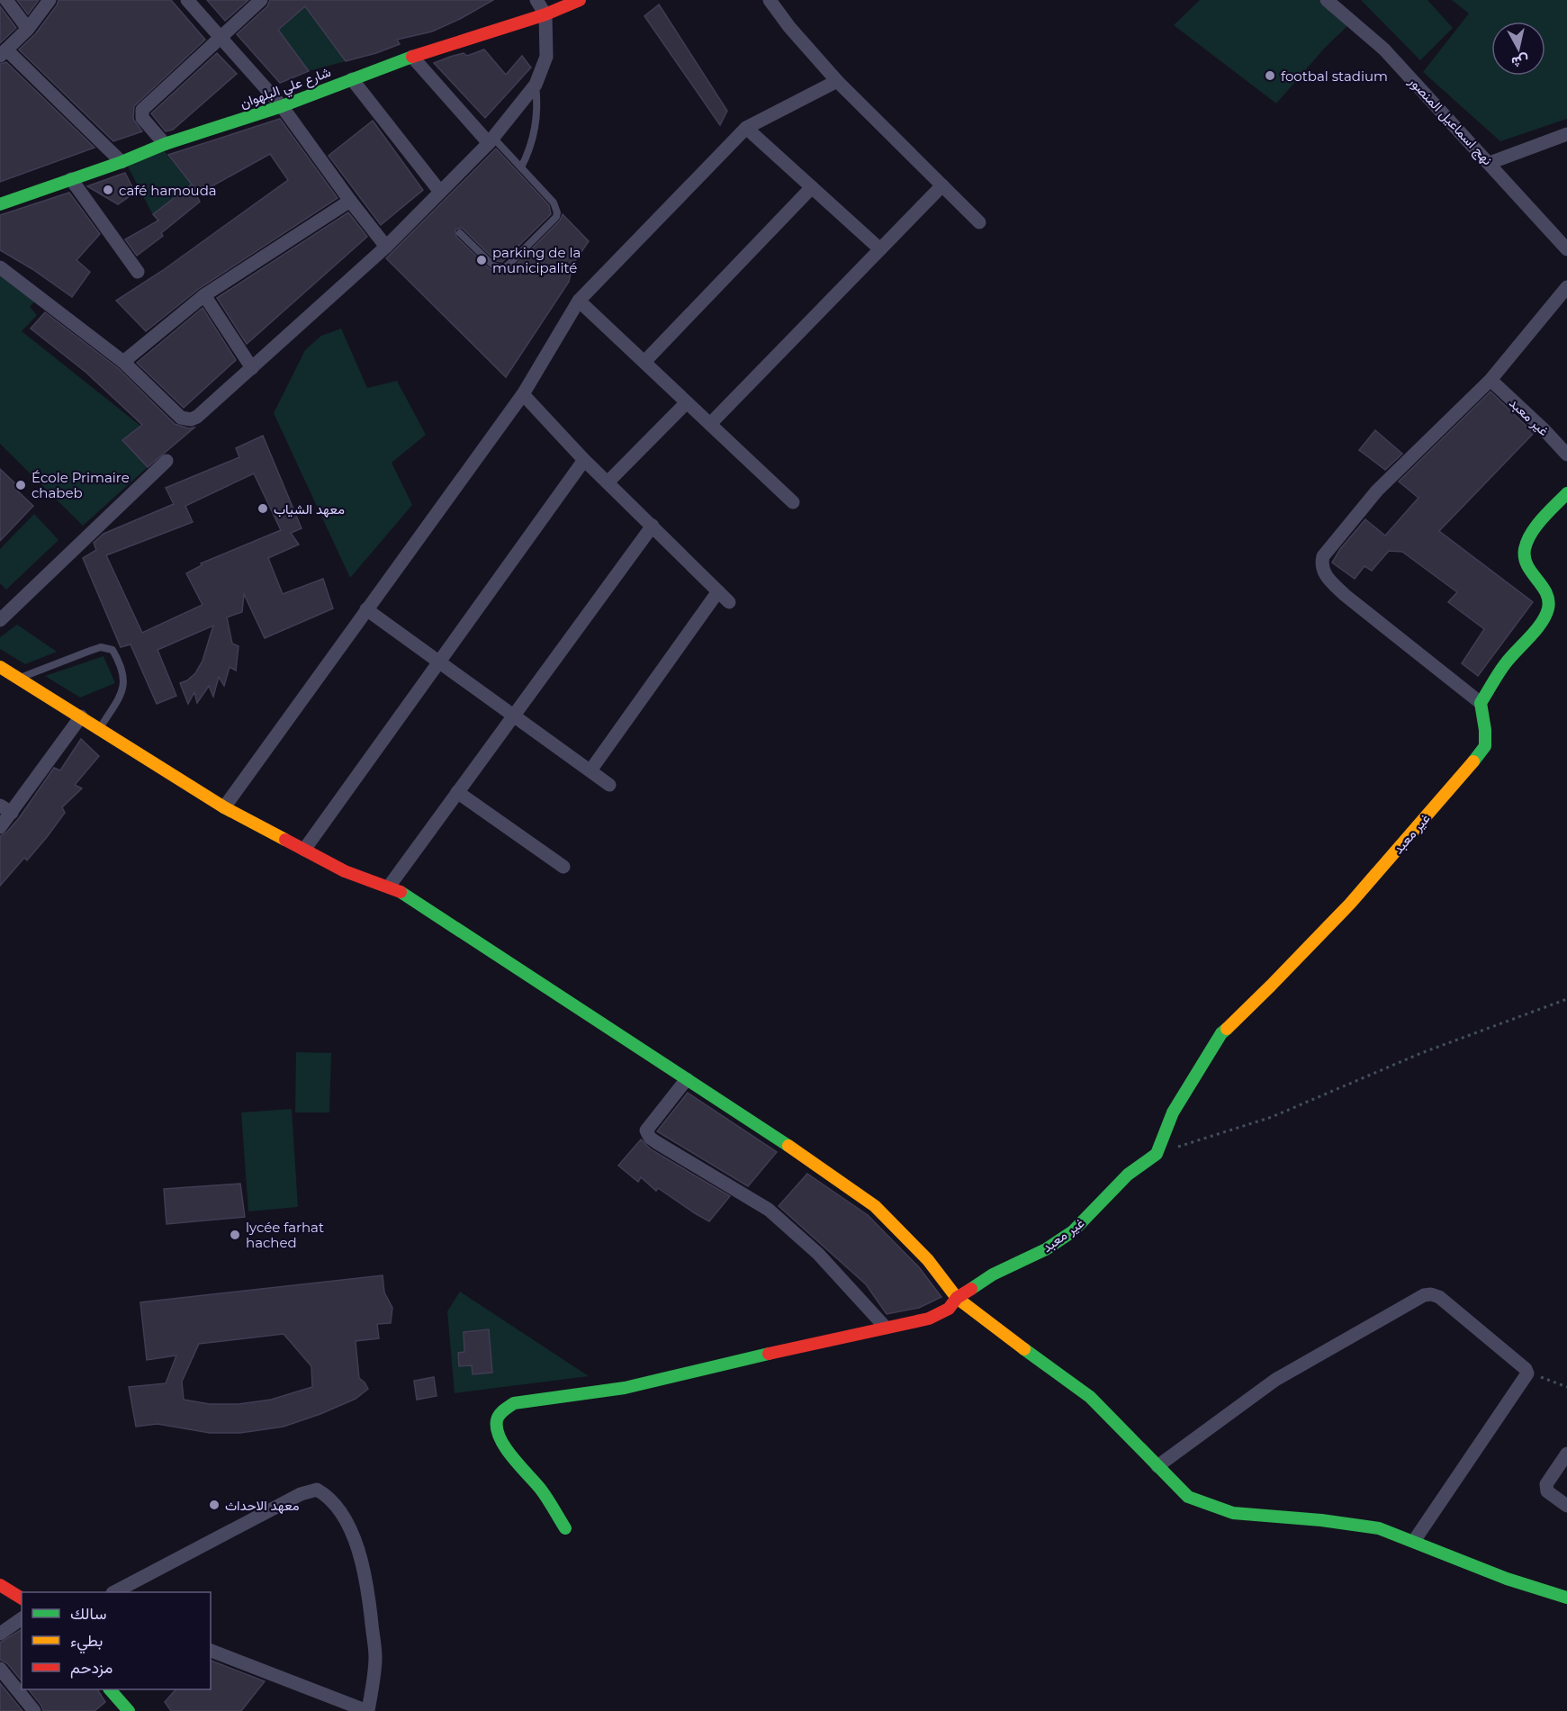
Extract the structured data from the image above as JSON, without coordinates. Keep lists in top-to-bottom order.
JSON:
{
  "streets": {
    "street": ["شارع علي البلهوان", "نهج اسماعيل المنصور", "غير معبد"]
  },
  "places": [
    "footbal stadium",
    "café hamouda",
    "parking de la municipalité",
    "École Primaire chabeb",
    "معهد الشياب",
    "lycée farhat hached",
    "معهد الاحداث"
  ],
  "legend": ["سالك", "بطيء", "مزدحم"],
  "north": "bottom"
}
